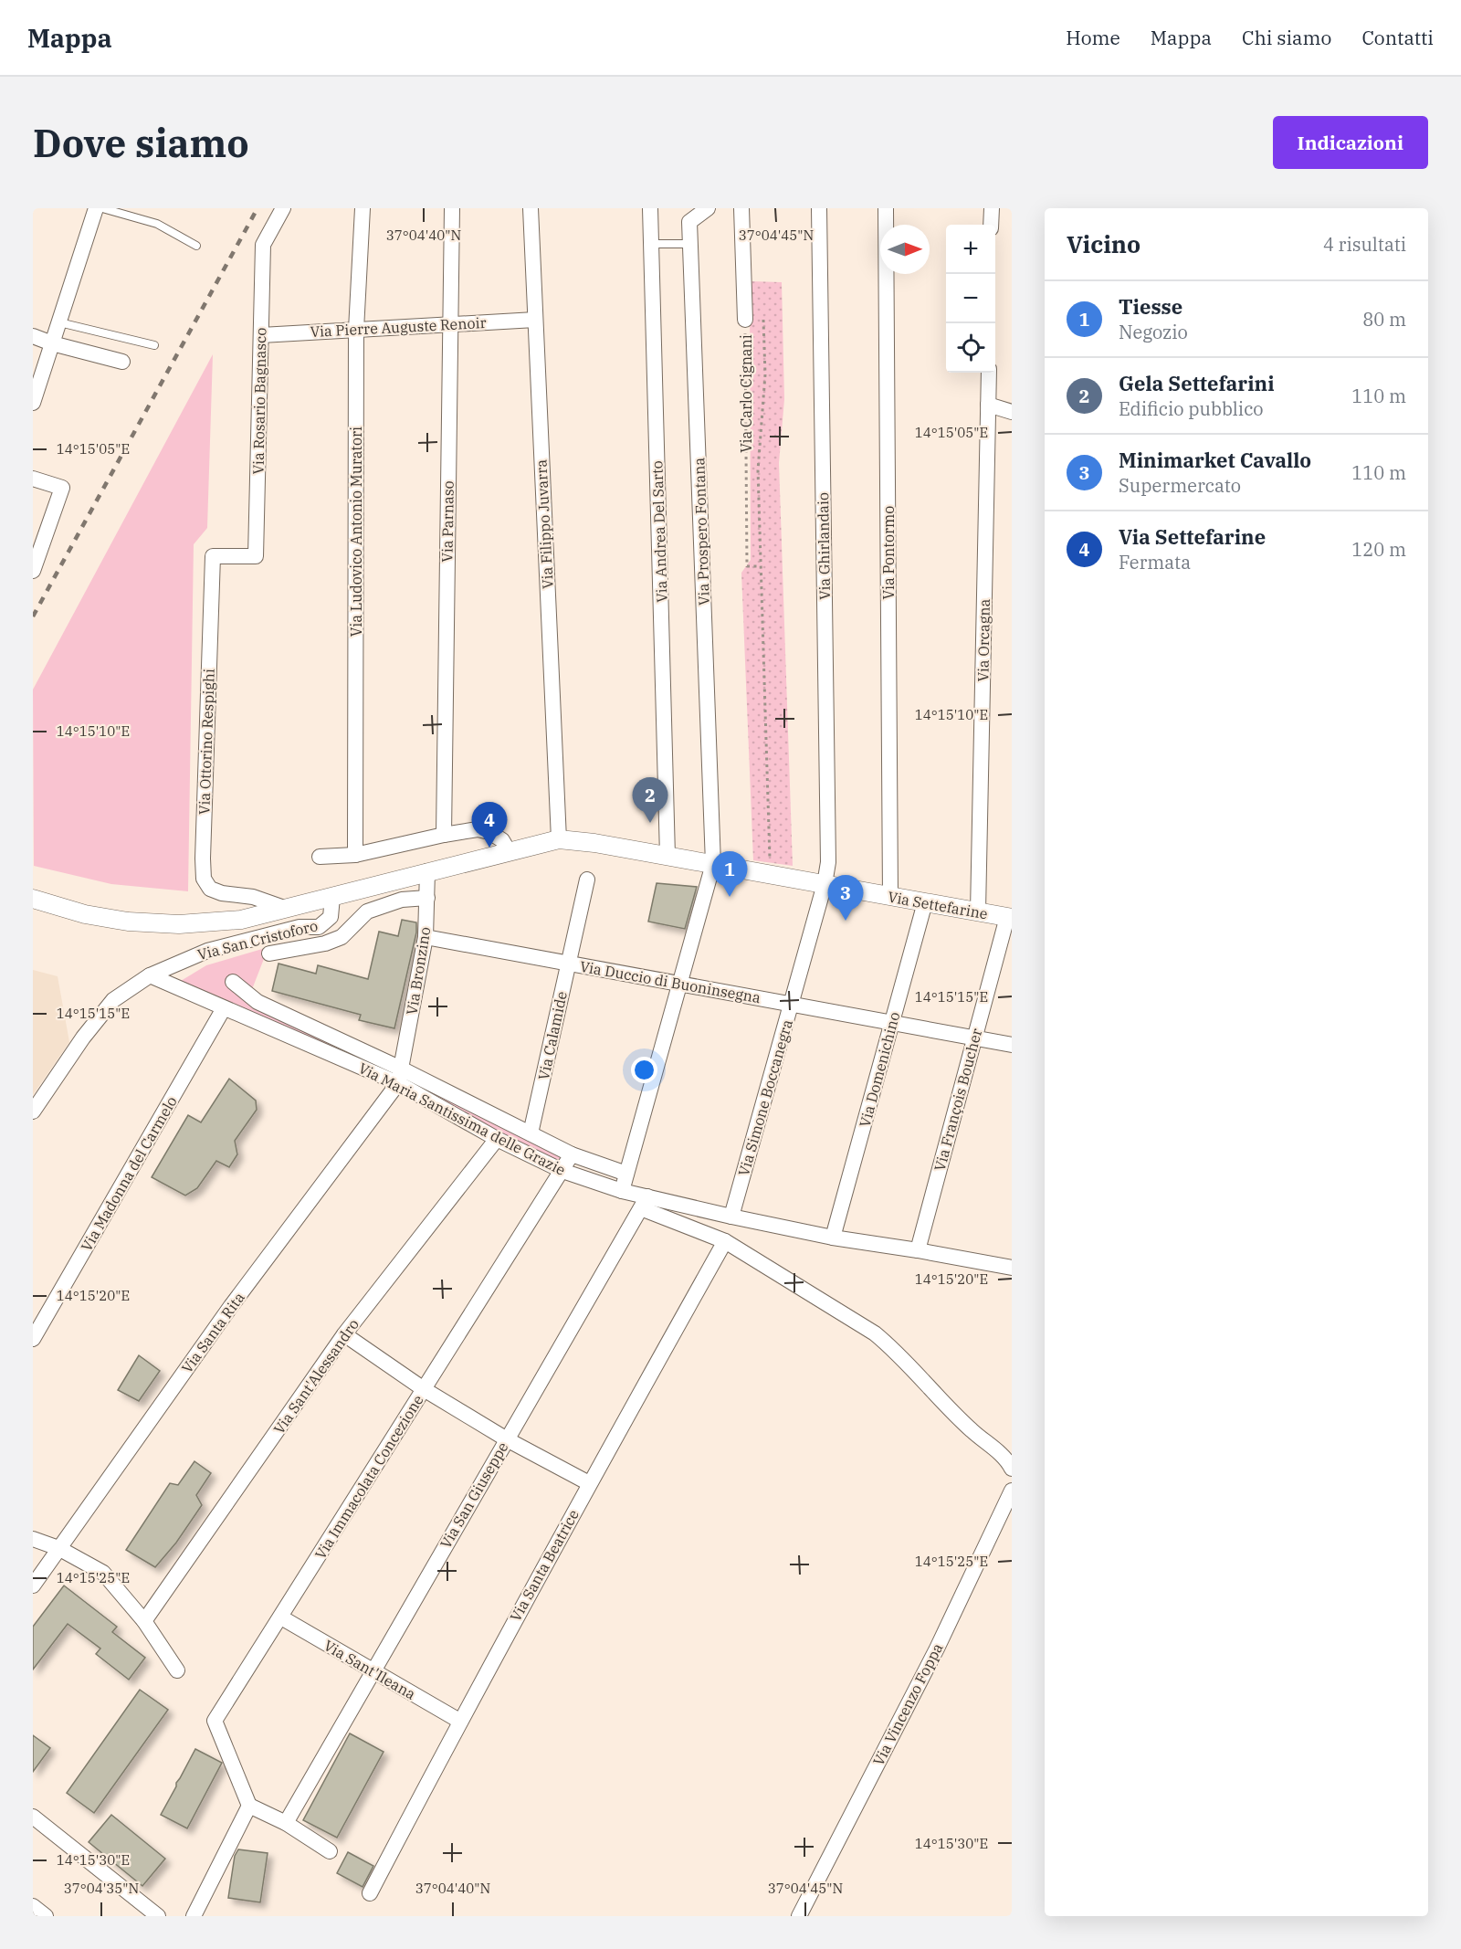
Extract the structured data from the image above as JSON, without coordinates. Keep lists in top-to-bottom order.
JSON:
{
  "streets": {
    "street": [
      "Via Pierre Auguste Renoir",
      "Via Carlo Cignani",
      "Via Rosario Bagnasco",
      "Via Parnaso",
      "Via Filippo Juvarra",
      "Via Ludovico Antonio Muratori",
      "Via Andrea Del Sarto",
      "Via Prospero Fontana",
      "Via Ghirlandaio",
      "Via Pontormo",
      "Via Orcagna",
      "Via Ottorino Respighi",
      "Via Settefarine",
      "Via San Cristoforo",
      "Via Bronzino",
      "Via Duccio di Buoninsegna",
      "Via Calamide",
      "Via Domenichino",
      "Via Simone Boccanegra",
      "Via François Boucher",
      "Via Maria Santissima delle Grazie",
      "Via Madonna del Carmelo",
      "Via Santa Rita",
      "Via Sant'Alessandro",
      "Via Immacolata Concezione",
      "Via San Giuseppe",
      "Via Santa Beatrice",
      "Via Sant'Ileana",
      "Via Vincenzo Foppa"
    ]
  },
  "crossings": [
    ["Via Pierre Auguste Renoir", "Via Rosario Bagnasco"],
    ["Via Pierre Auguste Renoir", "Via Parnaso"],
    ["Via Pierre Auguste Renoir", "Via Filippo Juvarra"],
    ["Via Pierre Auguste Renoir", "Via Ludovico Antonio Muratori"],
    ["Via Rosario Bagnasco", "Via Ottorino Respighi"],
    ["Via Filippo Juvarra", "Via Settefarine"],
    ["Via Andrea Del Sarto", "Via Settefarine"],
    ["Via Prospero Fontana", "Via Settefarine"],
    ["Via Prospero Fontana", "Via Duccio di Buoninsegna"],
    ["Via Prospero Fontana", "Via Maria Santissima delle Grazie"],
    ["Via Ghirlandaio", "Via Settefarine"],
    ["Via Ghirlandaio", "Via Simone Boccanegra"],
    ["Via Pontormo", "Via Settefarine"],
    ["Via Orcagna", "Via Settefarine"],
    ["Via Ottorino Respighi", "Via Settefarine"],
    ["Via Settefarine", "Via San Cristoforo"],
    ["Via Settefarine", "Via Bronzino"],
    ["Via Settefarine", "Via Domenichino"],
    ["Via Settefarine", "Via Simone Boccanegra"],
    ["Via Settefarine", "Via François Boucher"],
    ["Via San Cristoforo", "Via Maria Santissima delle Grazie"],
    ["Via Bronzino", "Via Duccio di Buoninsegna"],
    ["Via Bronzino", "Via Maria Santissima delle Grazie"],
    ["Via Bronzino", "Via Santa Rita"],
    ["Via Duccio di Buoninsegna", "Via Calamide"],
    ["Via Duccio di Buoninsegna", "Via Domenichino"],
    ["Via Duccio di Buoninsegna", "Via Simone Boccanegra"],
    ["Via Duccio di Buoninsegna", "Via François Boucher"],
    ["Via Calamide", "Via Maria Santissima delle Grazie"],
    ["Via Domenichino", "Via Maria Santissima delle Grazie"],
    ["Via Simone Boccanegra", "Via Maria Santissima delle Grazie"],
    ["Via François Boucher", "Via Maria Santissima delle Grazie"],
    ["Via Maria Santissima delle Grazie", "Via Madonna del Carmelo"],
    ["Via Maria Santissima delle Grazie", "Via Santa Rita"],
    ["Via Maria Santissima delle Grazie", "Via Sant'Alessandro"],
    ["Via Maria Santissima delle Grazie", "Via Immacolata Concezione"],
    ["Via Maria Santissima delle Grazie", "Via San Giuseppe"],
    ["Via Maria Santissima delle Grazie", "Via Santa Beatrice"],
    ["Via Immacolata Concezione", "Via Sant'Ileana"],
    ["Via San Giuseppe", "Via Sant'Ileana"],
    ["Via Santa Beatrice", "Via Sant'Ileana"]
  ],
  "north": "right",
  "page": {
    "header": "Mappa",
    "nav": [
      "Home",
      "Mappa",
      "Chi siamo",
      "Contatti"
    ],
    "buttons": "Indicazioni",
    "title": "Dove siamo",
    "heading": ["Vicino", "4 risultati"],
    "map_buttons": ["+", "−"],
    "list": [
      {
        "mark": "1",
        "name": "Tiesse",
        "note": "Negozio",
        "value": "80 m"
      },
      {
        "mark": "2",
        "name": "Gela Settefarini",
        "note": "Edificio pubblico",
        "value": "110 m"
      },
      {
        "mark": "3",
        "name": "Minimarket Cavallo",
        "note": "Supermercato",
        "value": "110 m"
      },
      {
        "mark": "4",
        "name": "Via Settefarine",
        "note": "Fermata",
        "value": "120 m"
      }
    ],
    "pins": [
      "2",
      "4",
      "1",
      "3"
    ]
  },
  "coordinates": [
    "37°04'40\"N",
    "37°04'45\"N",
    "14°15'05\"E",
    "14°15'10\"E",
    "14°15'15\"E",
    "14°15'20\"E",
    "14°15'25\"E",
    "14°15'30\"E",
    "37°04'35\"N"
  ]
}
